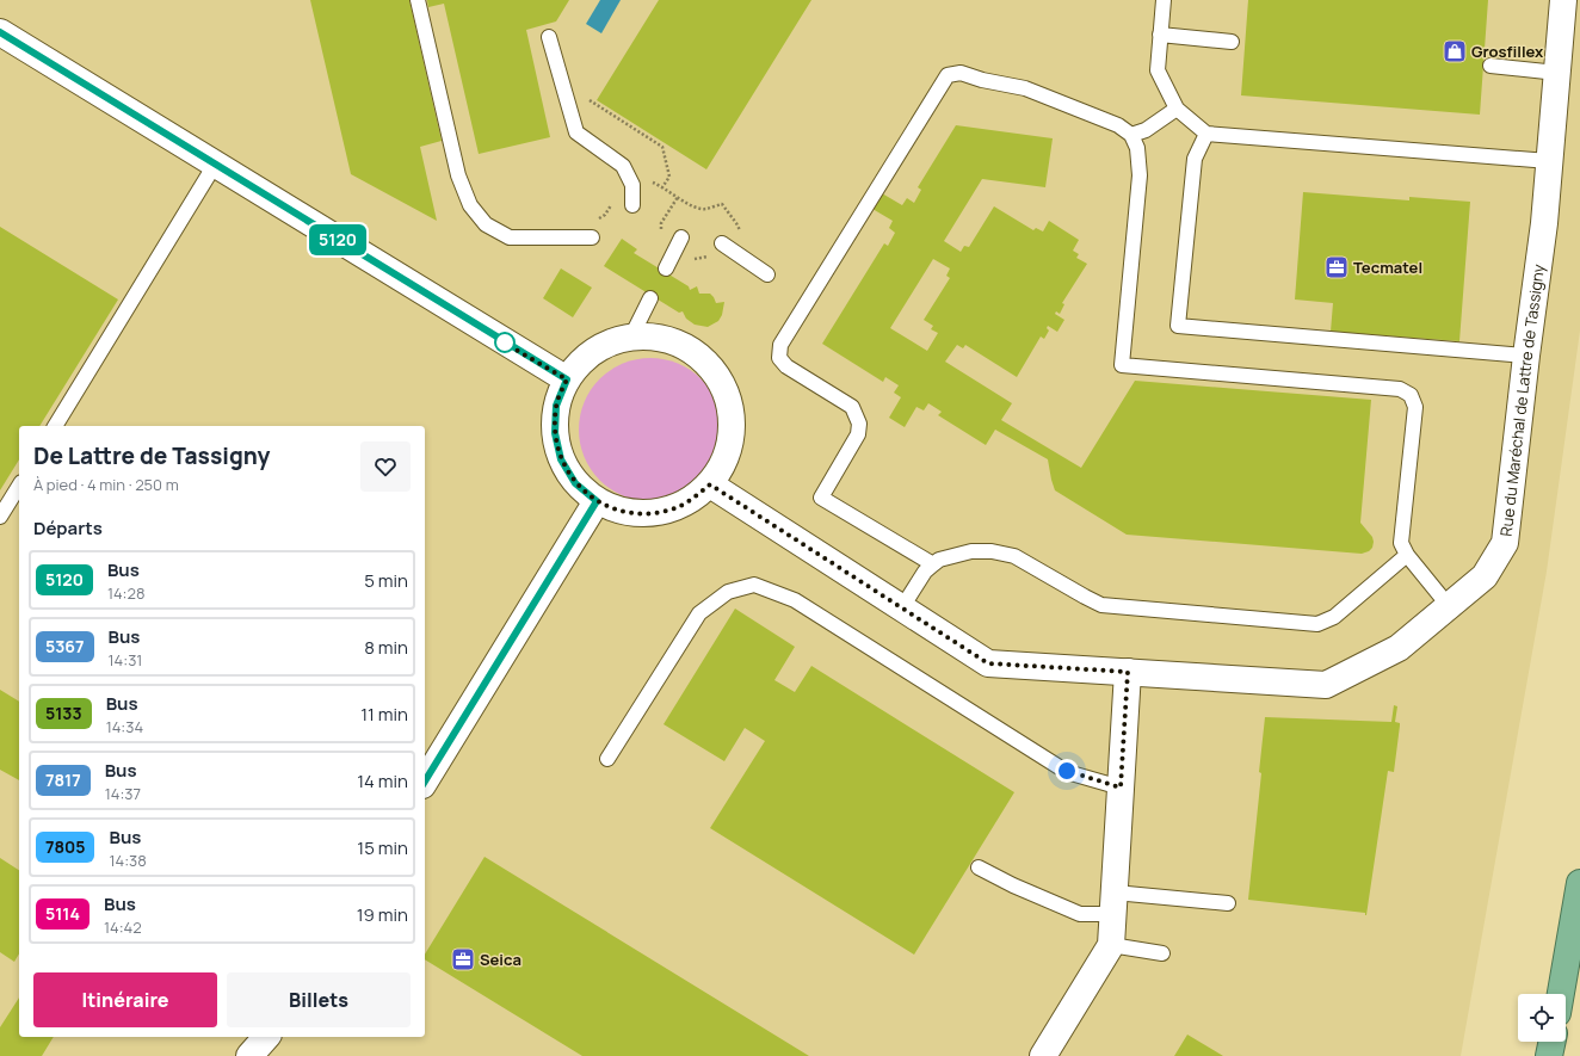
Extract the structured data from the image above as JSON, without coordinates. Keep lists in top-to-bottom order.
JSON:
{
  "streets": {
    "street": ["Rue du Maréchal de Lattre de Tassigny"]
  },
  "places": {
    "shop": ["Grosfillex"],
    "office": ["Tecmatel", "Seica"]
  },
  "lines": ["bus line 5120"],
  "page": {
    "on_map": "5120",
    "heading": [
      ["De Lattre de Tassigny", "À pied · 4 min · 250 m"],
      "Départs"
    ],
    "list": [
      {
        "mark": "5120",
        "name": "Bus",
        "note": "14:28",
        "value": "5 min"
      },
      {
        "mark": "5367",
        "name": "Bus",
        "note": "14:31",
        "value": "8 min"
      },
      {
        "mark": "5133",
        "name": "Bus",
        "note": "14:34",
        "value": "11 min"
      },
      {
        "mark": "7817",
        "name": "Bus",
        "note": "14:37",
        "value": "14 min"
      },
      {
        "mark": "7805",
        "name": "Bus",
        "note": "14:38",
        "value": "15 min"
      },
      {
        "mark": "5114",
        "name": "Bus",
        "note": "14:42",
        "value": "19 min"
      }
    ],
    "buttons": ["Itinéraire", "Billets"]
  }
}
